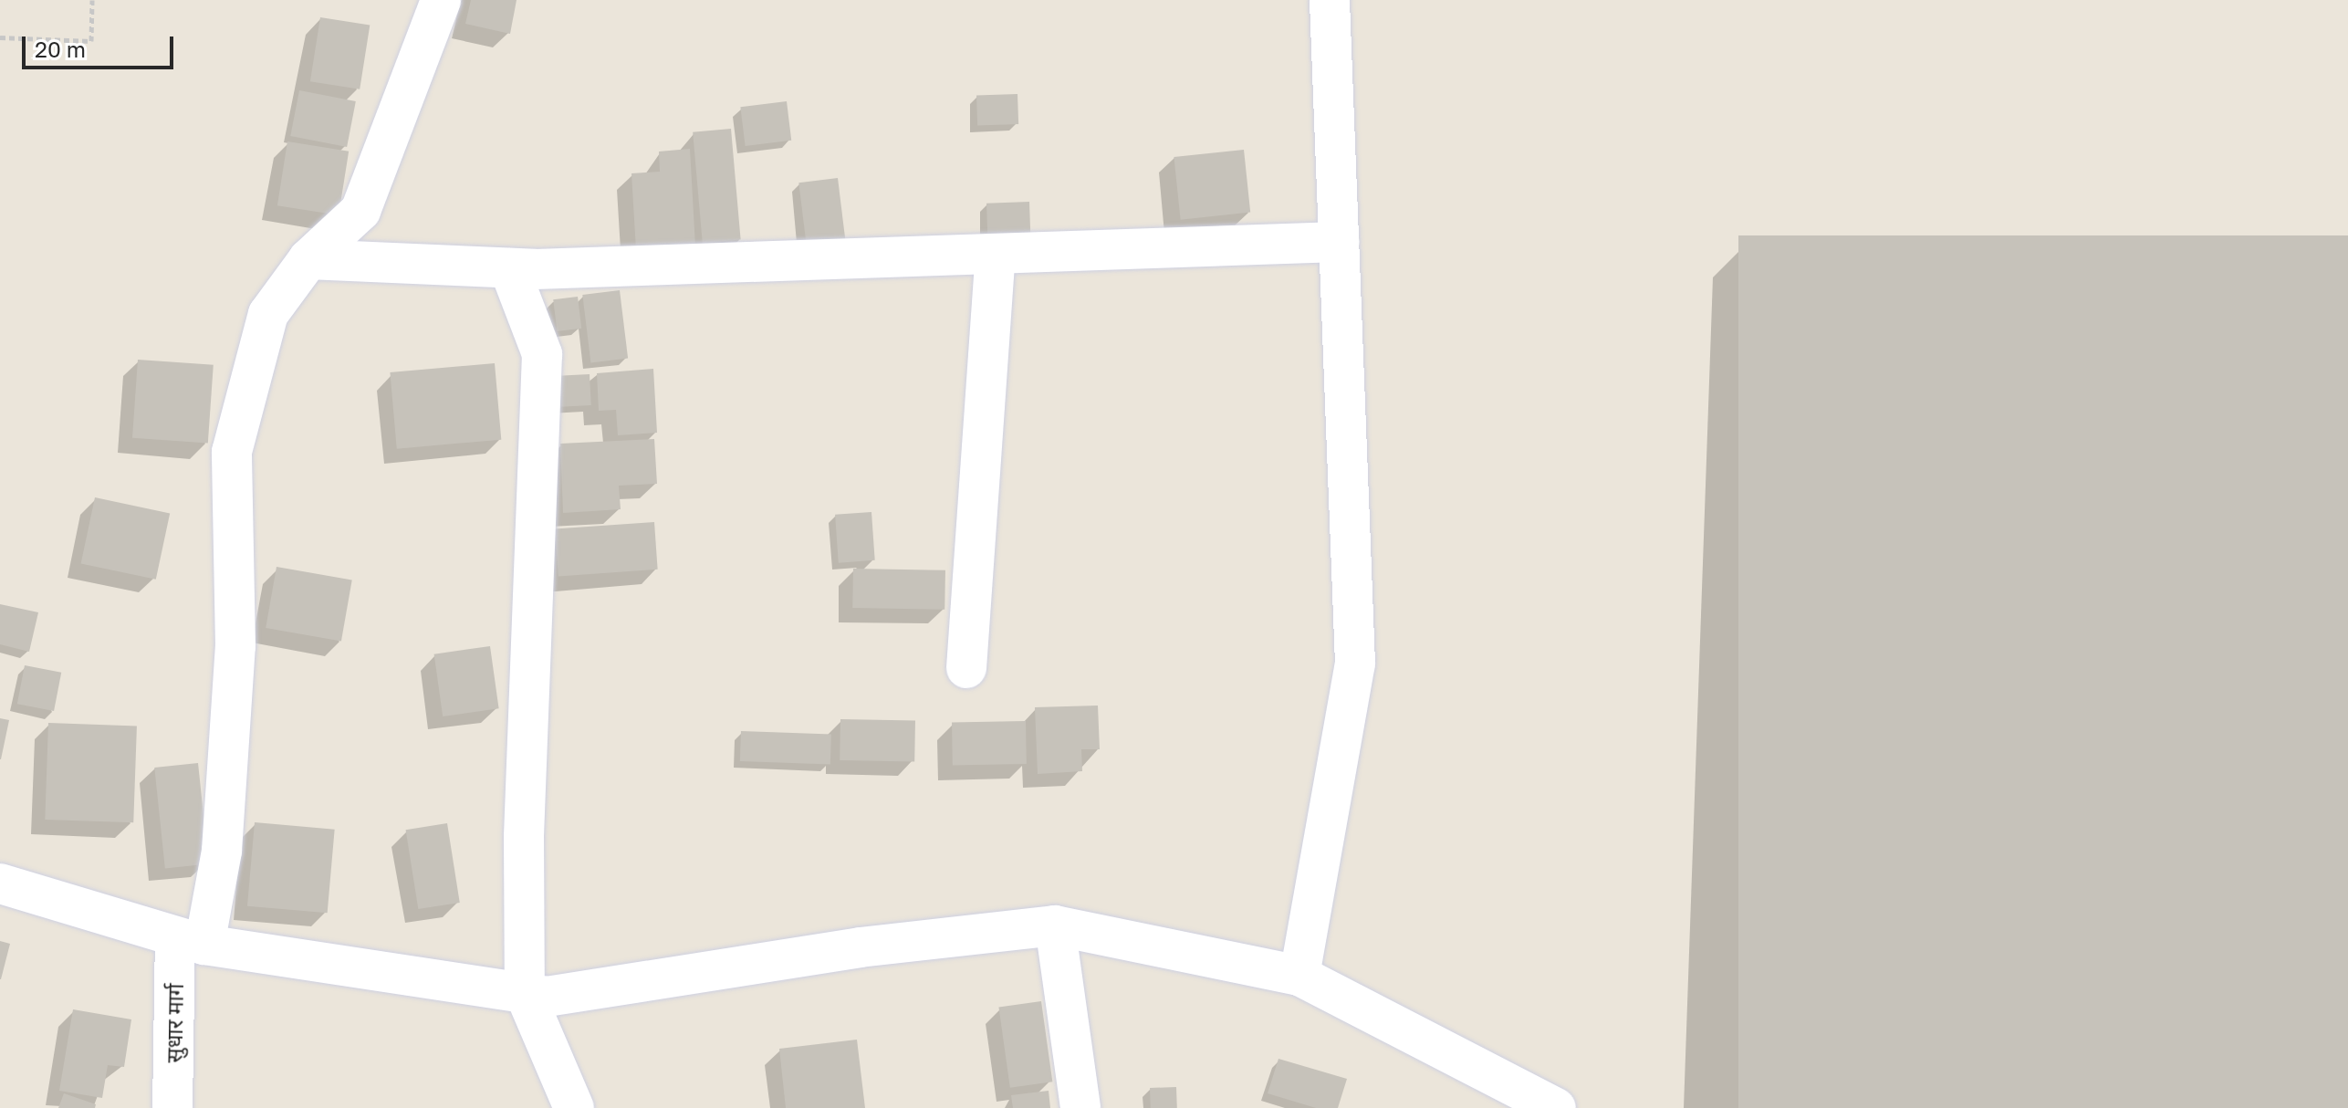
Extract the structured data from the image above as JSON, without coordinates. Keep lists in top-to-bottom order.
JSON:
{
  "streets": {
    "street": ["सुधार मार्ग"]
  },
  "scale_bar": "20 m"
}
